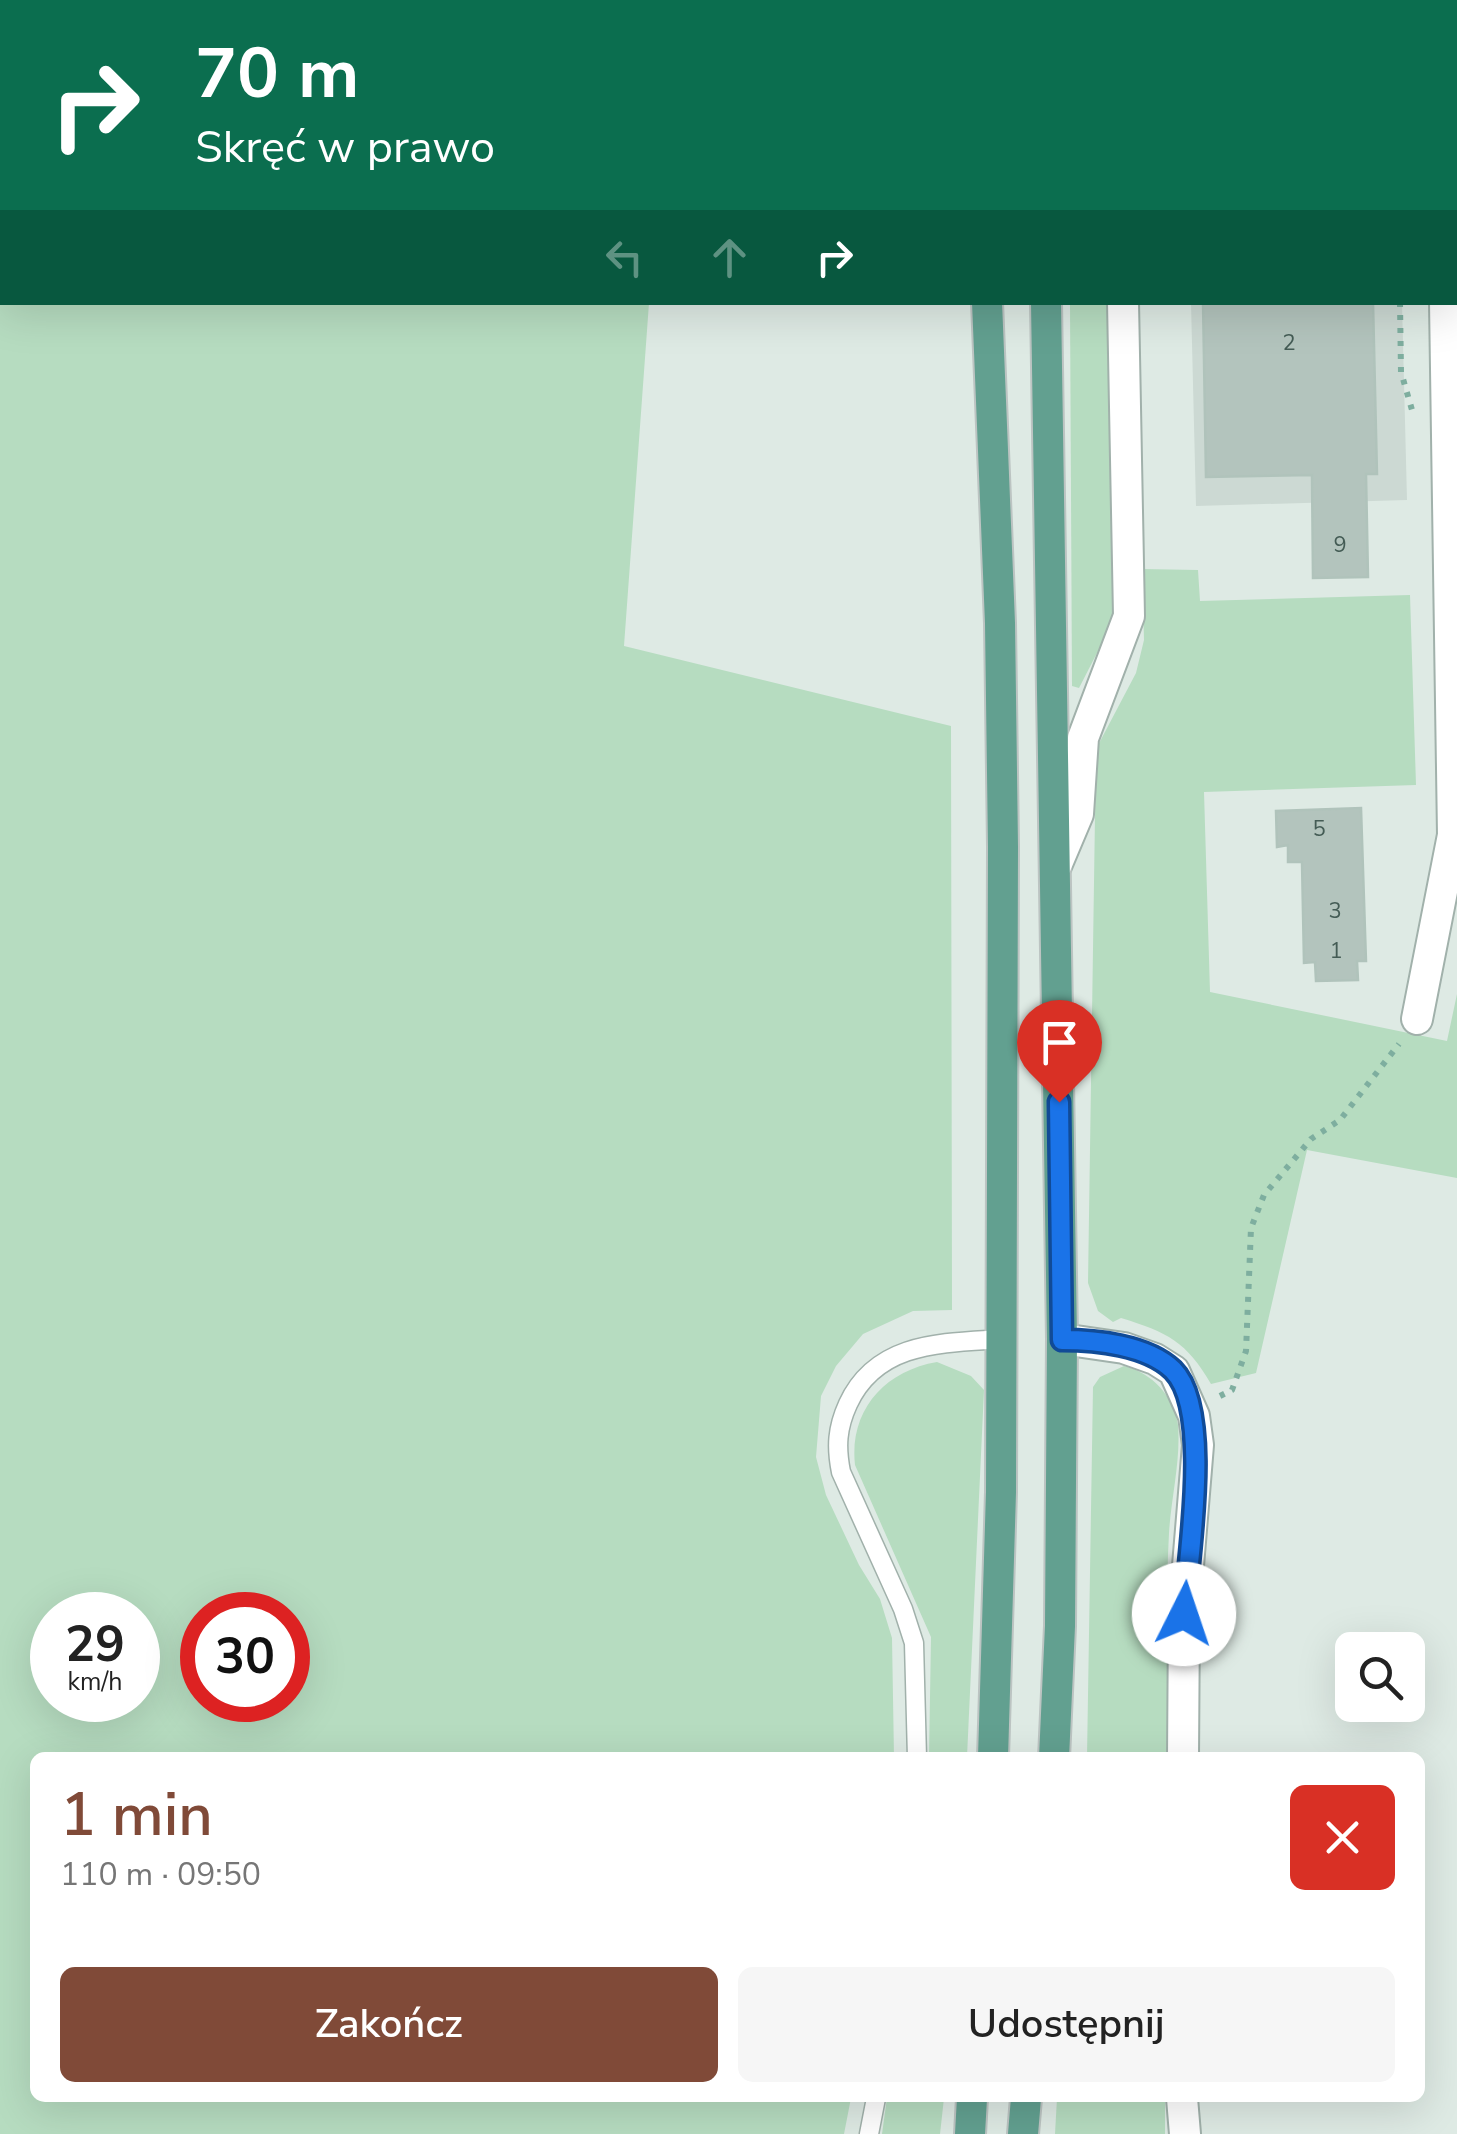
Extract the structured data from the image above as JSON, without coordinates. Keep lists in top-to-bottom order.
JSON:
{
  "house_numbers": [
    "2",
    "9",
    "5",
    "3",
    "1"
  ],
  "page": {
    "turn": ["70 m", "Skręć w prawo"],
    "speed": "29 km/h",
    "limit": "30",
    "heading": ["1 min", "110 m · 09:50"],
    "buttons": ["Zakończ", "Udostępnij"]
  }
}
